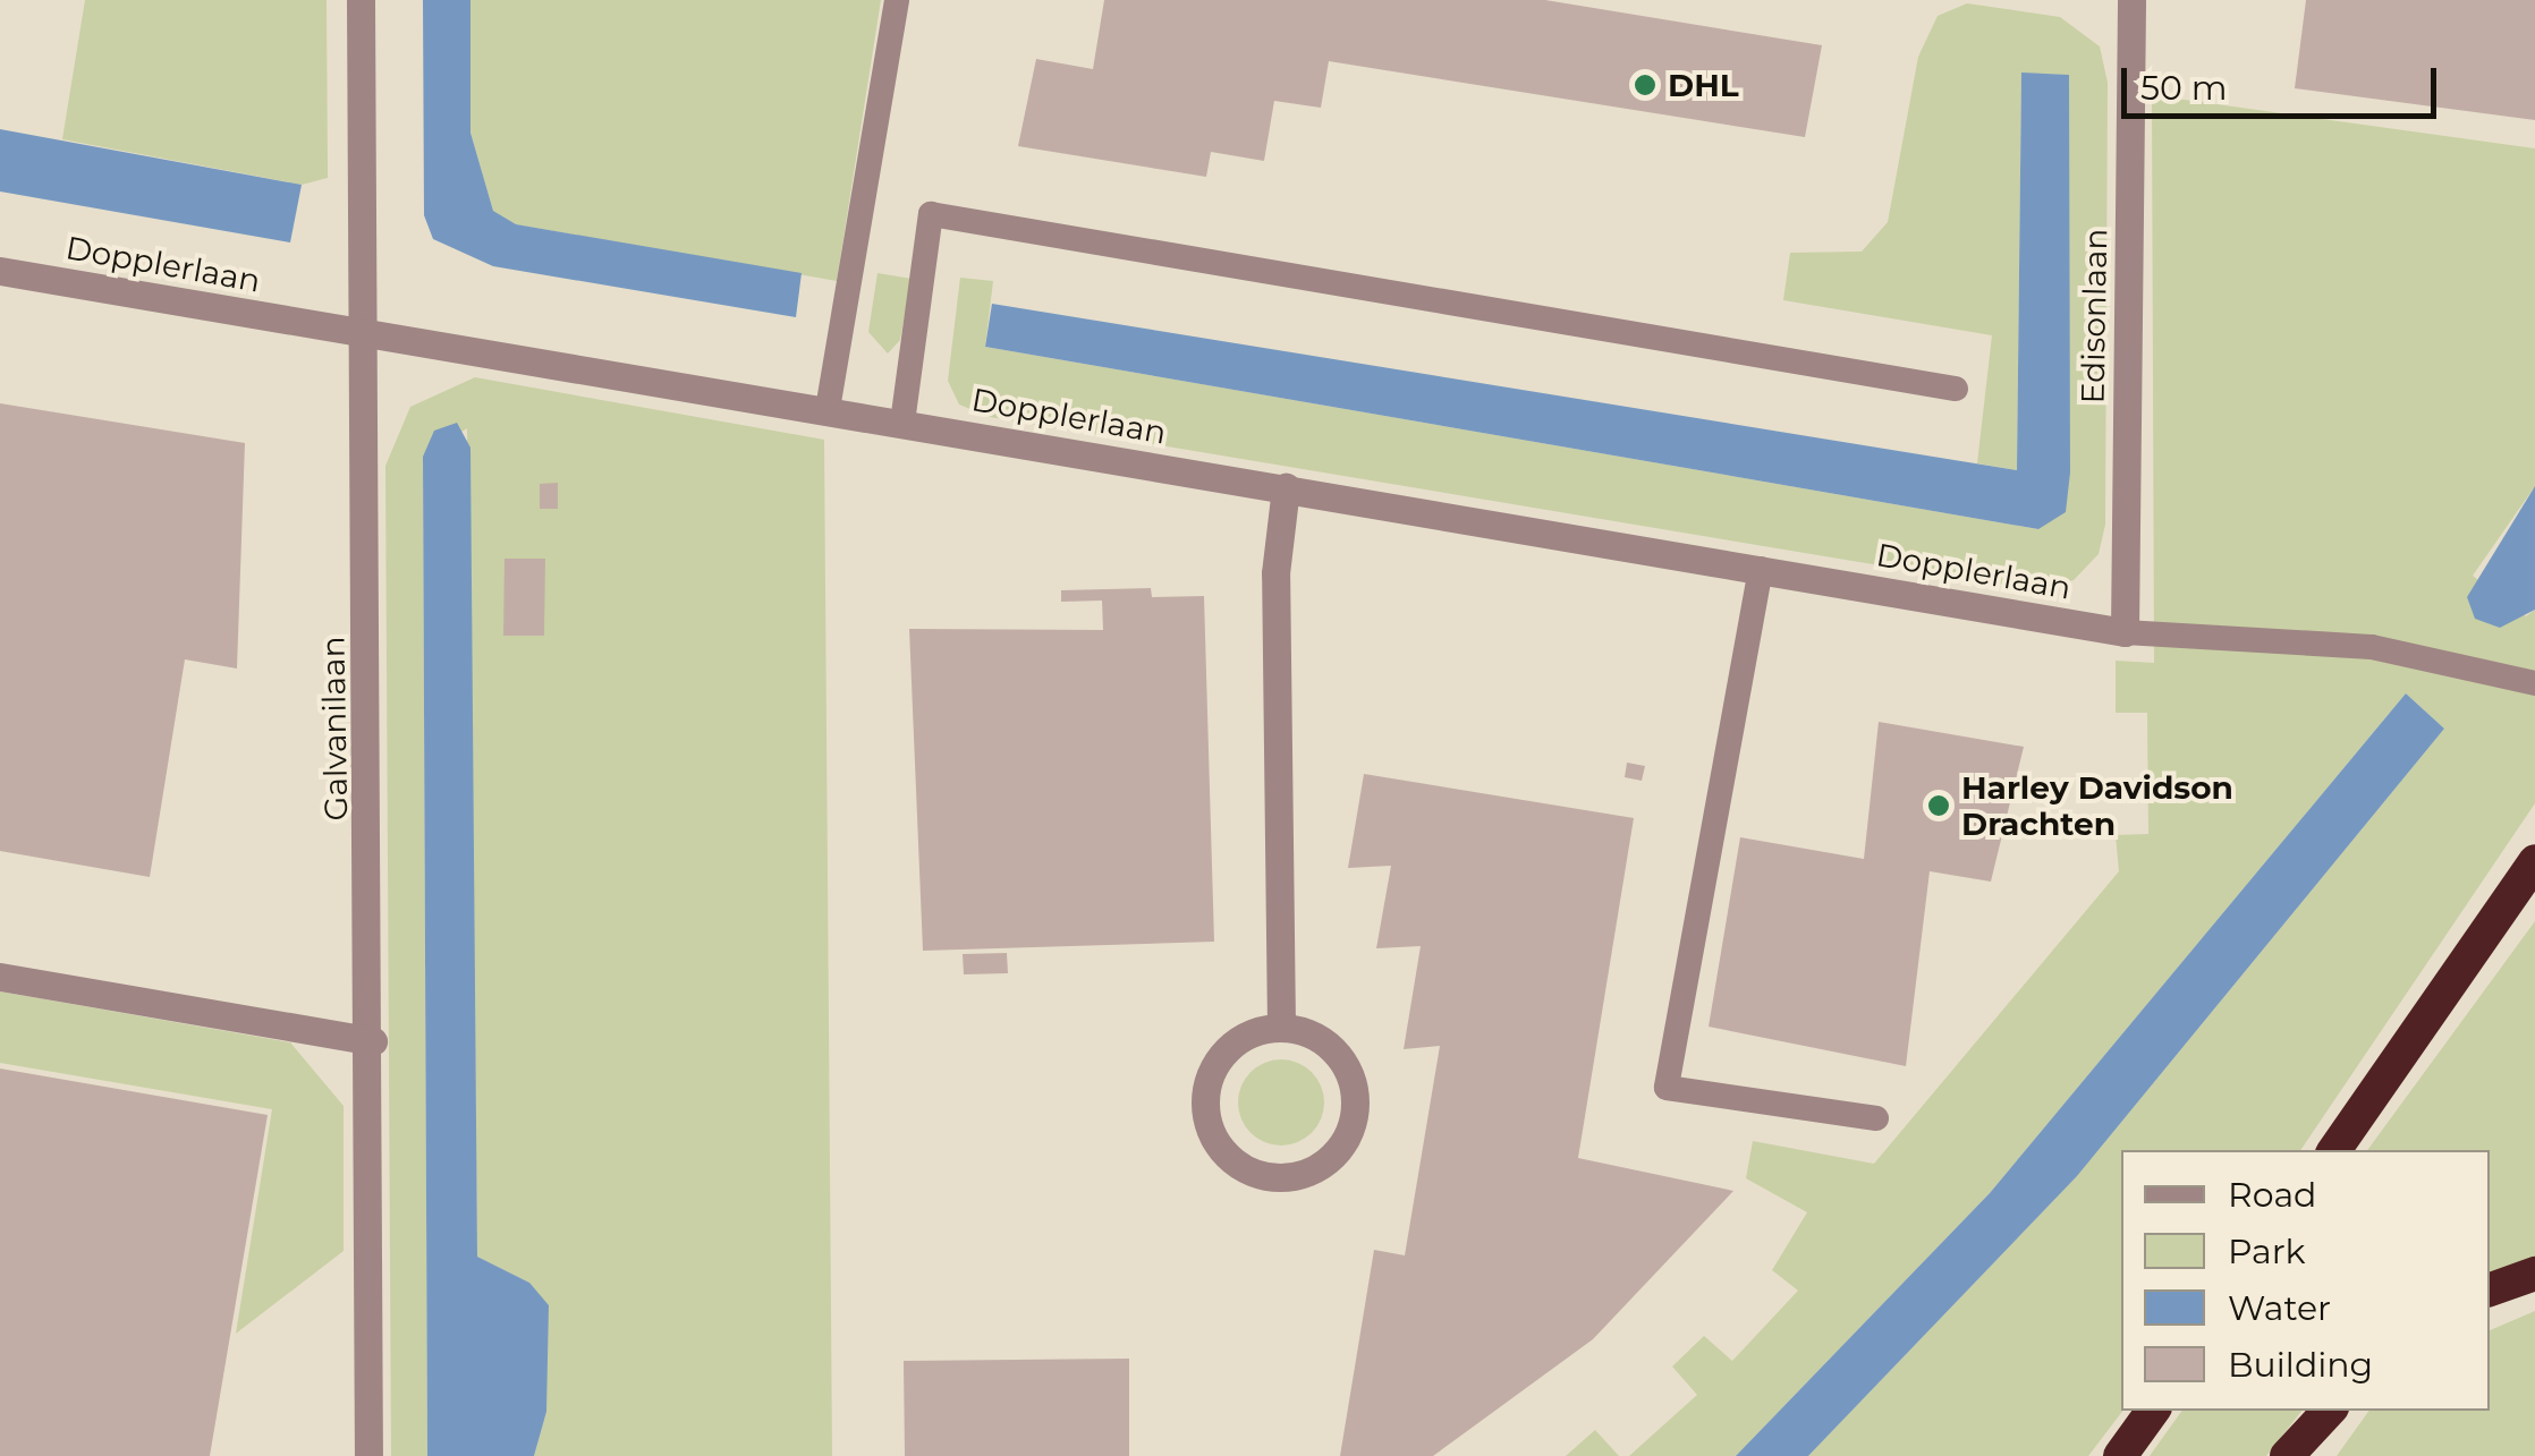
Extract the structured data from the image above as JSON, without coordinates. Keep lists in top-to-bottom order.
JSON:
{
  "streets": {
    "street": ["Dopplerlaan", "Edisonlaan", "Galvanilaan"]
  },
  "crossings": [
    ["Dopplerlaan", "Edisonlaan"],
    ["Dopplerlaan", "Galvanilaan"]
  ],
  "places": ["DHL", "Harley Davidson Drachten"],
  "legend": [
    "Road",
    "Park",
    "Water",
    "Building"
  ],
  "scale_bar": "50 m"
}
